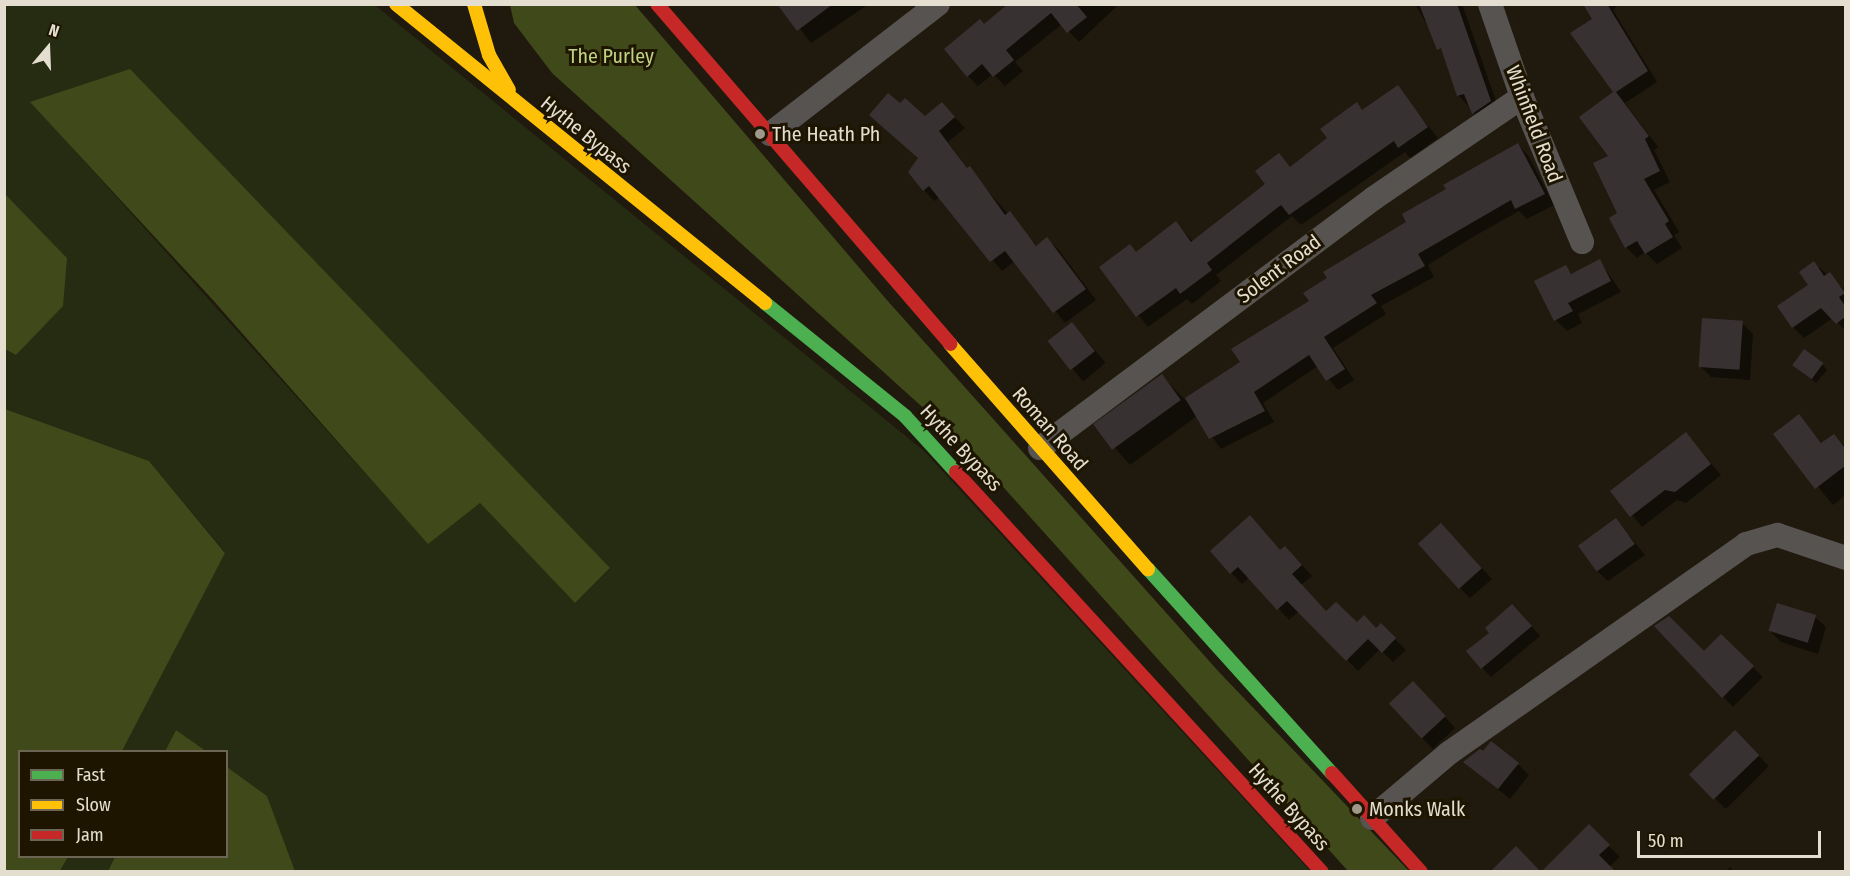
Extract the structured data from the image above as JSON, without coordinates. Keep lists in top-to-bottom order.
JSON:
{
  "streets": {
    "main road": ["Hythe Bypass", "Roman Road"],
    "street": ["Whinfield Road", "Solent Road"]
  },
  "crossings": [
    ["Whinfield Road", "Solent Road"],
    ["Solent Road", "Roman Road"]
  ],
  "parks": ["The Purley"],
  "places": ["The Heath Ph", "Monks Walk"],
  "legend": ["Fast", "Slow", "Jam"],
  "scale_bar": "50 m",
  "north": "top"
}
